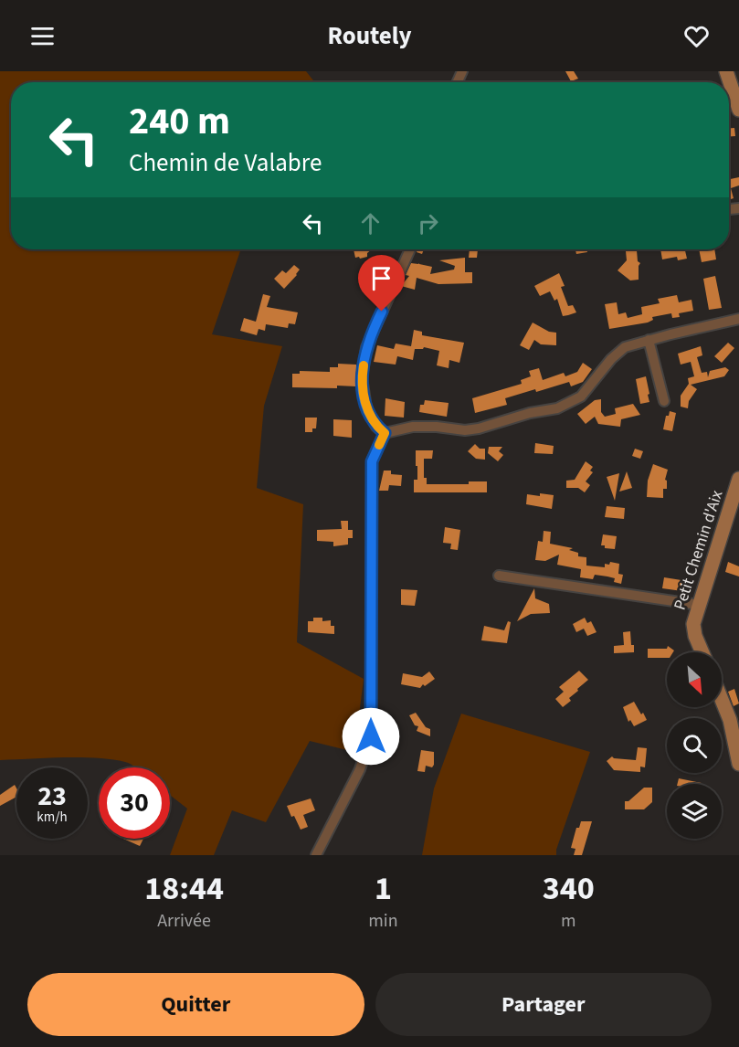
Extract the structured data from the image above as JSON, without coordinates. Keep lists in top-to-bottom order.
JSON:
{
  "streets": {
    "street": ["Petit Chemin d'Aix"]
  },
  "north": "bottom right",
  "page": {
    "header": "Routely",
    "turn": ["240 m", "Chemin de Valabre"],
    "speed": "23 km/h",
    "limit": "30",
    "eta": [
      "18:44",
      "Arrivée",
      "1",
      "min",
      "340",
      "m"
    ],
    "buttons": ["Quitter", "Partager"]
  }
}
